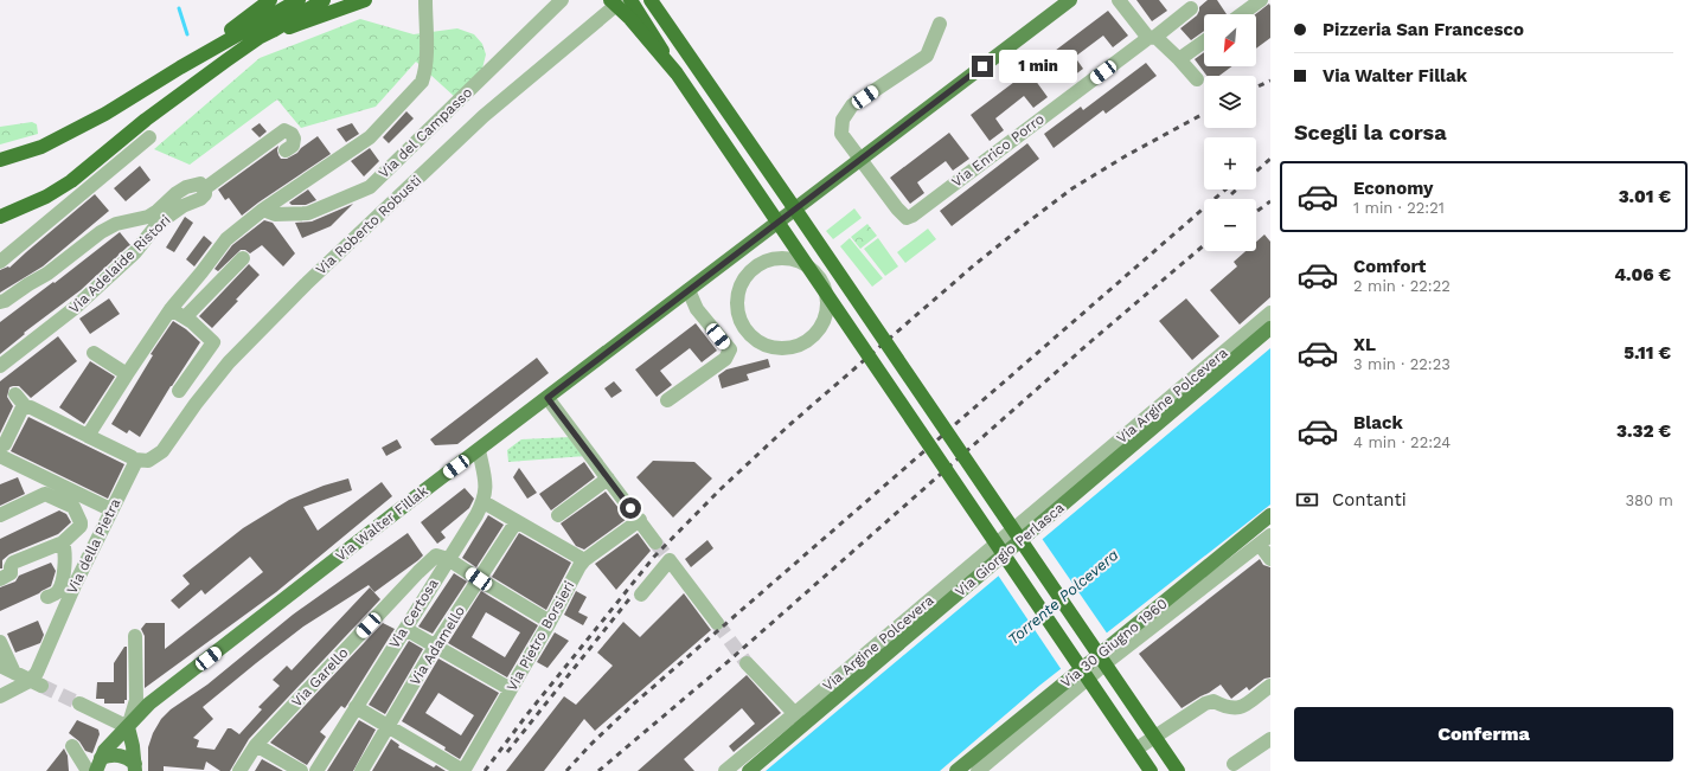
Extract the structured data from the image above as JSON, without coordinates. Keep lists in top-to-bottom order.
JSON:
{
  "streets": {
    "main road": ["Via Walter Fillak", "Via Giorgio Perlasca", "Via 30 Giugno 1960"],
    "street": [
      "Via del Campasso",
      "Via Enrico Porro",
      "Via Roberto Robusti",
      "Via Adelaide Ristori",
      "Via Argine Polcevera",
      "Via della Pietra",
      "Via Certosa",
      "Via Pietro Borsieri",
      "Via Adamello",
      "Via Garello"
    ]
  },
  "crossings": [
    ["Via Enrico Porro", "Via Walter Fillak"],
    ["Via Roberto Robusti", "Via della Pietra"],
    ["Via Argine Polcevera", "Via Giorgio Perlasca"],
    ["Via Walter Fillak", "Via Certosa"],
    ["Via Certosa", "Via Garello"]
  ],
  "water": ["Torrente Polcevera"],
  "north": "bottom left",
  "page": {
    "banner": ["Pizzeria San Francesco", "Via Walter Fillak"],
    "map_buttons": ["+", "−"],
    "bubble": "1 min",
    "heading": "Scegli la corsa",
    "list": [
      {
        "name": "Economy",
        "note": "1 min · 22:21",
        "value": "3.01 €"
      },
      {
        "name": "Comfort",
        "note": "2 min · 22:22",
        "value": "4.06 €"
      },
      {
        "name": "XL",
        "note": "3 min · 22:23",
        "value": "5.11 €"
      },
      {
        "name": "Black",
        "note": "4 min · 22:24",
        "value": "3.32 €"
      }
    ],
    "pay": ["Contanti", "380 m"],
    "buttons": "Conferma"
  }
}
